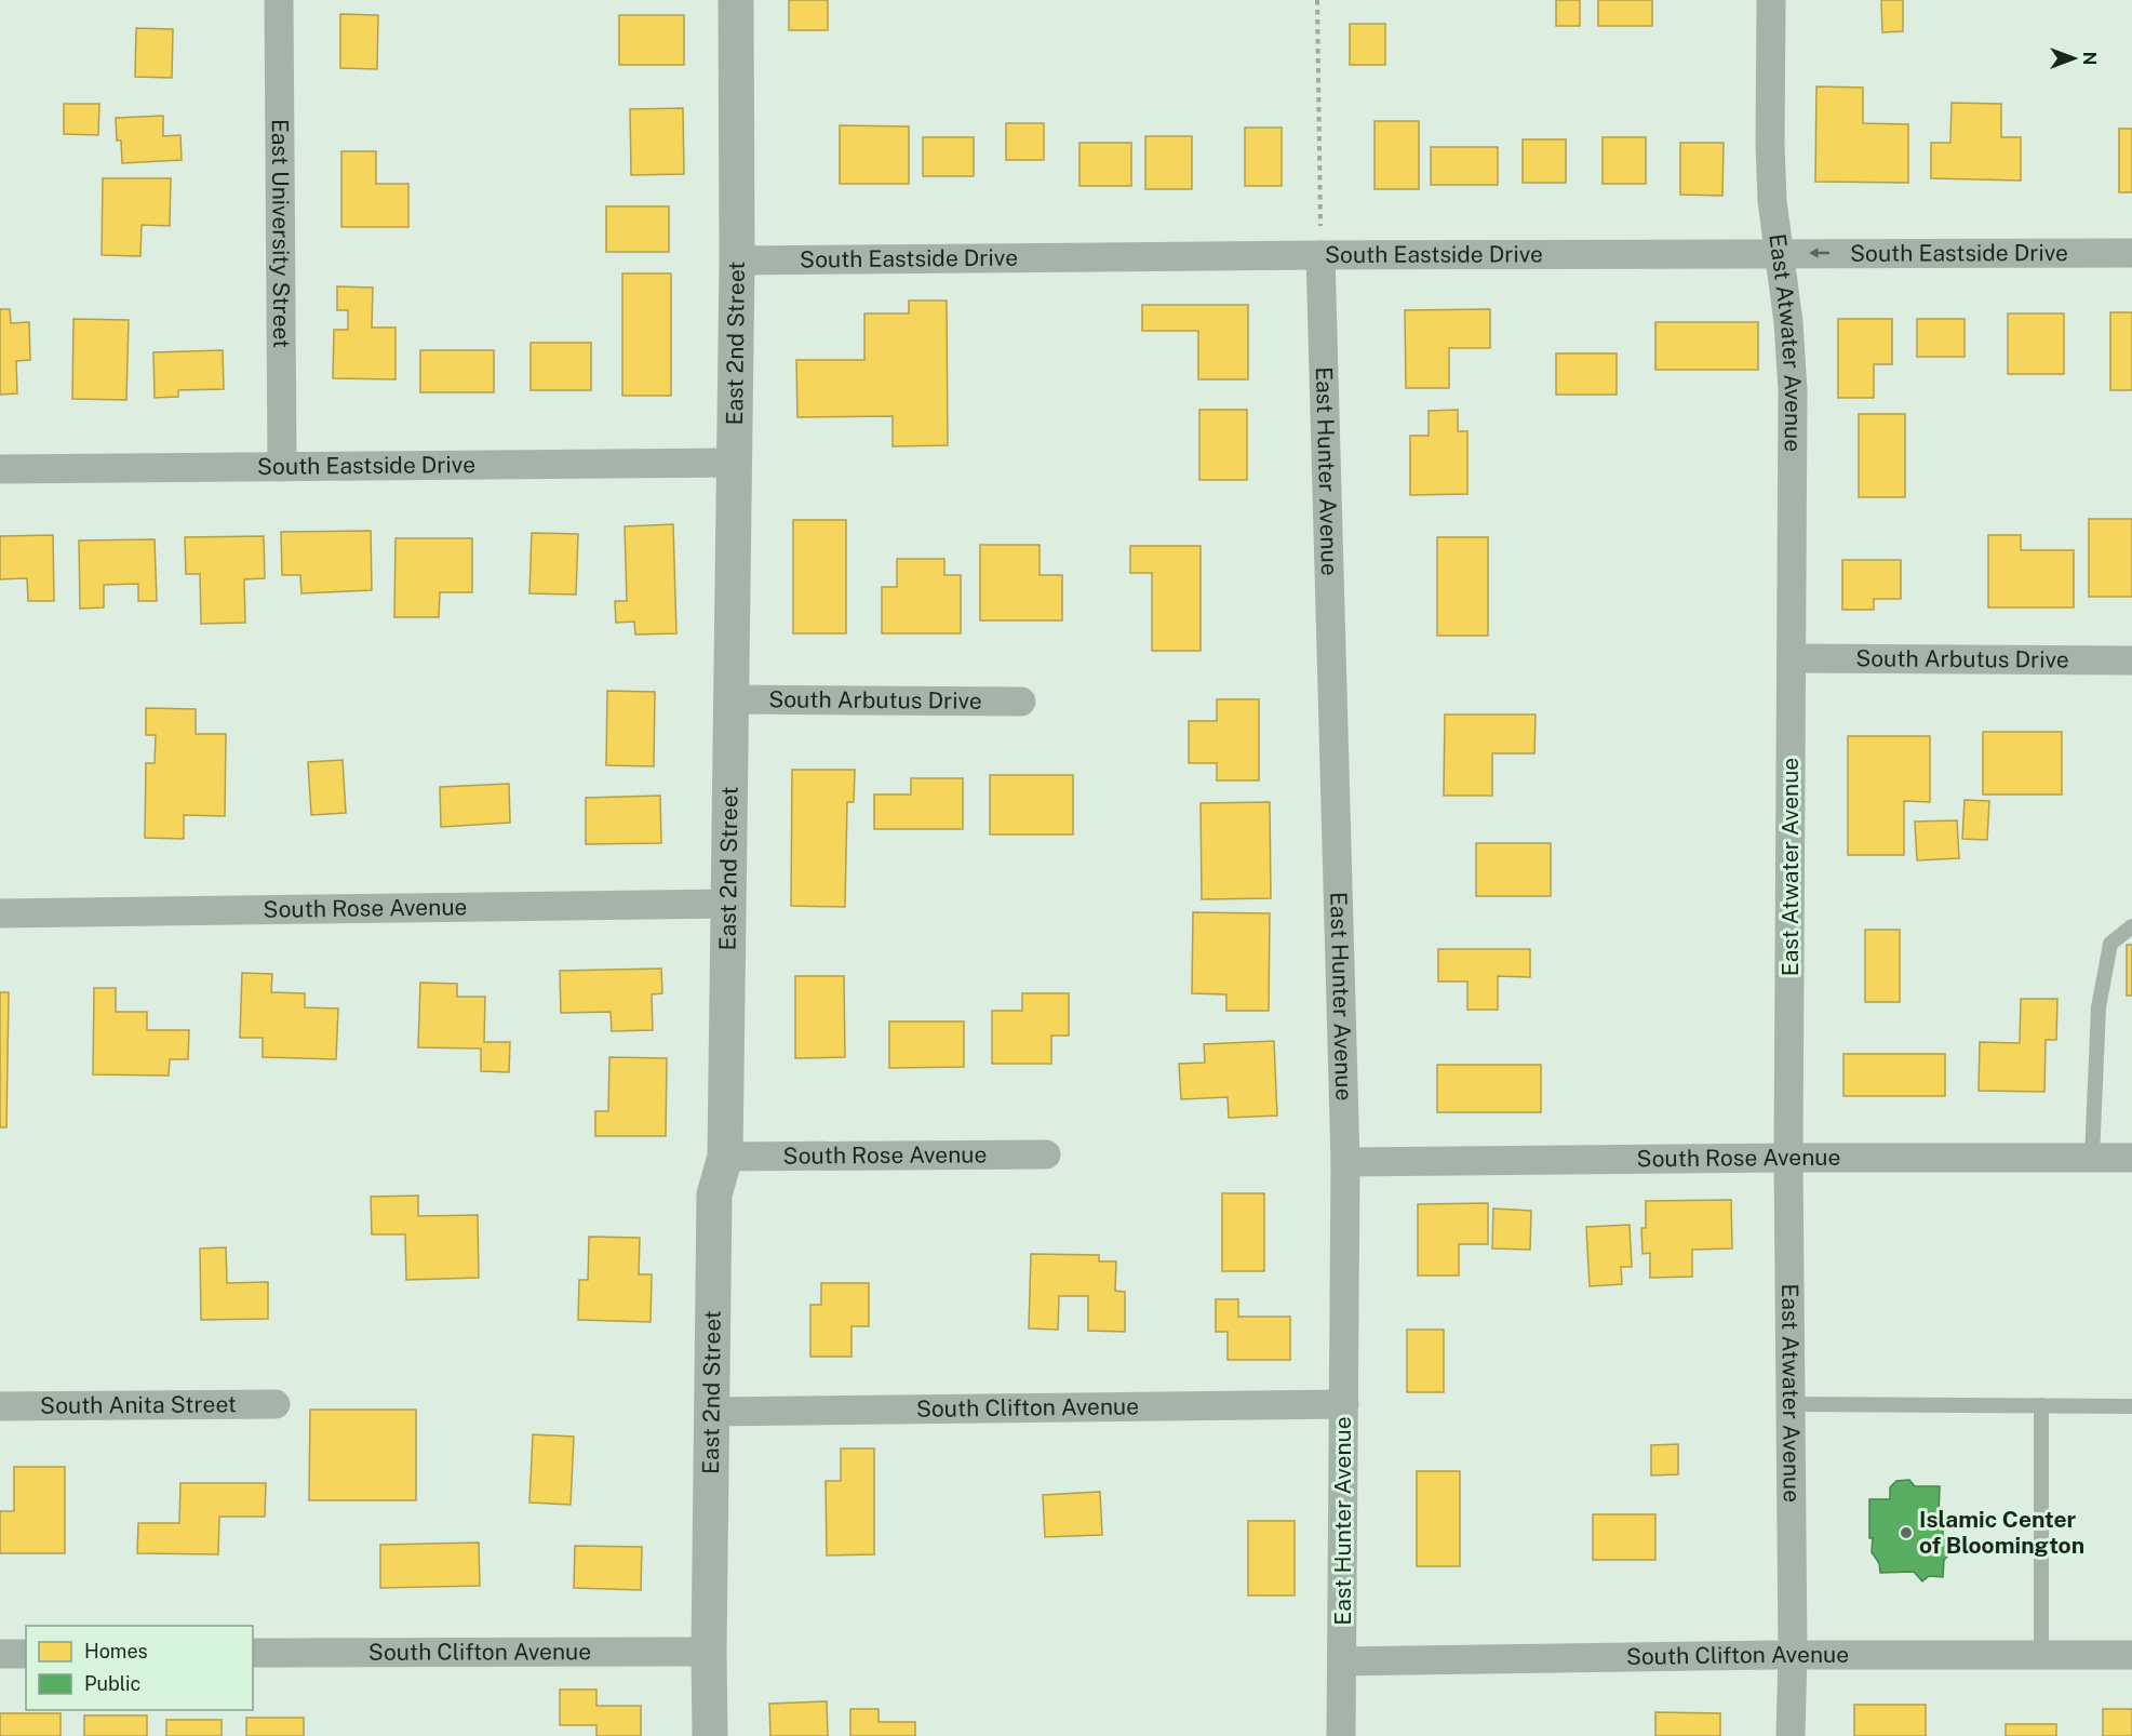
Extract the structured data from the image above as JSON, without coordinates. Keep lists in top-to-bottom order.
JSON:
{
  "streets": {
    "street": [
      "East University Street",
      "South Eastside Drive",
      "East Atwater Avenue",
      "East 2nd Street",
      "East Hunter Avenue",
      "South Arbutus Drive",
      "South Rose Avenue",
      "South Anita Street",
      "South Clifton Avenue"
    ]
  },
  "crossings": [
    ["East University Street", "South Eastside Drive"],
    ["South Eastside Drive", "East Atwater Avenue"],
    ["South Eastside Drive", "East 2nd Street"],
    ["South Eastside Drive", "East Hunter Avenue"],
    ["East Atwater Avenue", "South Arbutus Drive"],
    ["East Atwater Avenue", "South Rose Avenue"],
    ["East Atwater Avenue", "South Clifton Avenue"],
    ["East 2nd Street", "South Arbutus Drive"],
    ["East 2nd Street", "South Rose Avenue"],
    ["East 2nd Street", "South Clifton Avenue"],
    ["East Hunter Avenue", "South Rose Avenue"],
    ["East Hunter Avenue", "South Clifton Avenue"]
  ],
  "places": ["Islamic Center of Bloomington"],
  "legend": ["Homes", "Public"],
  "north": "right"
}
